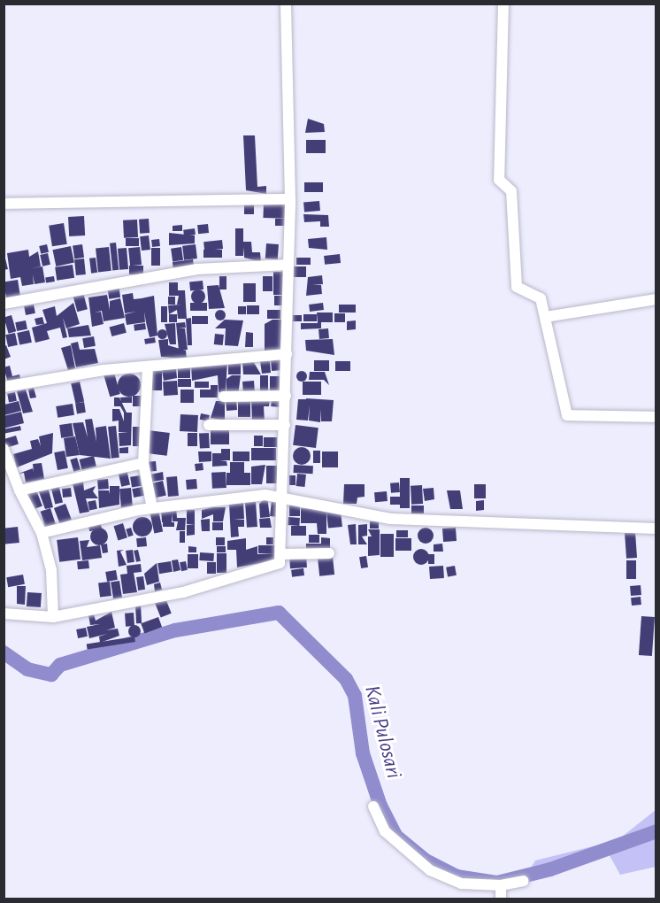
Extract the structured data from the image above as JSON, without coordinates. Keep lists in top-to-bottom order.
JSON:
{
  "water": ["Kali Pulosari"]
}
